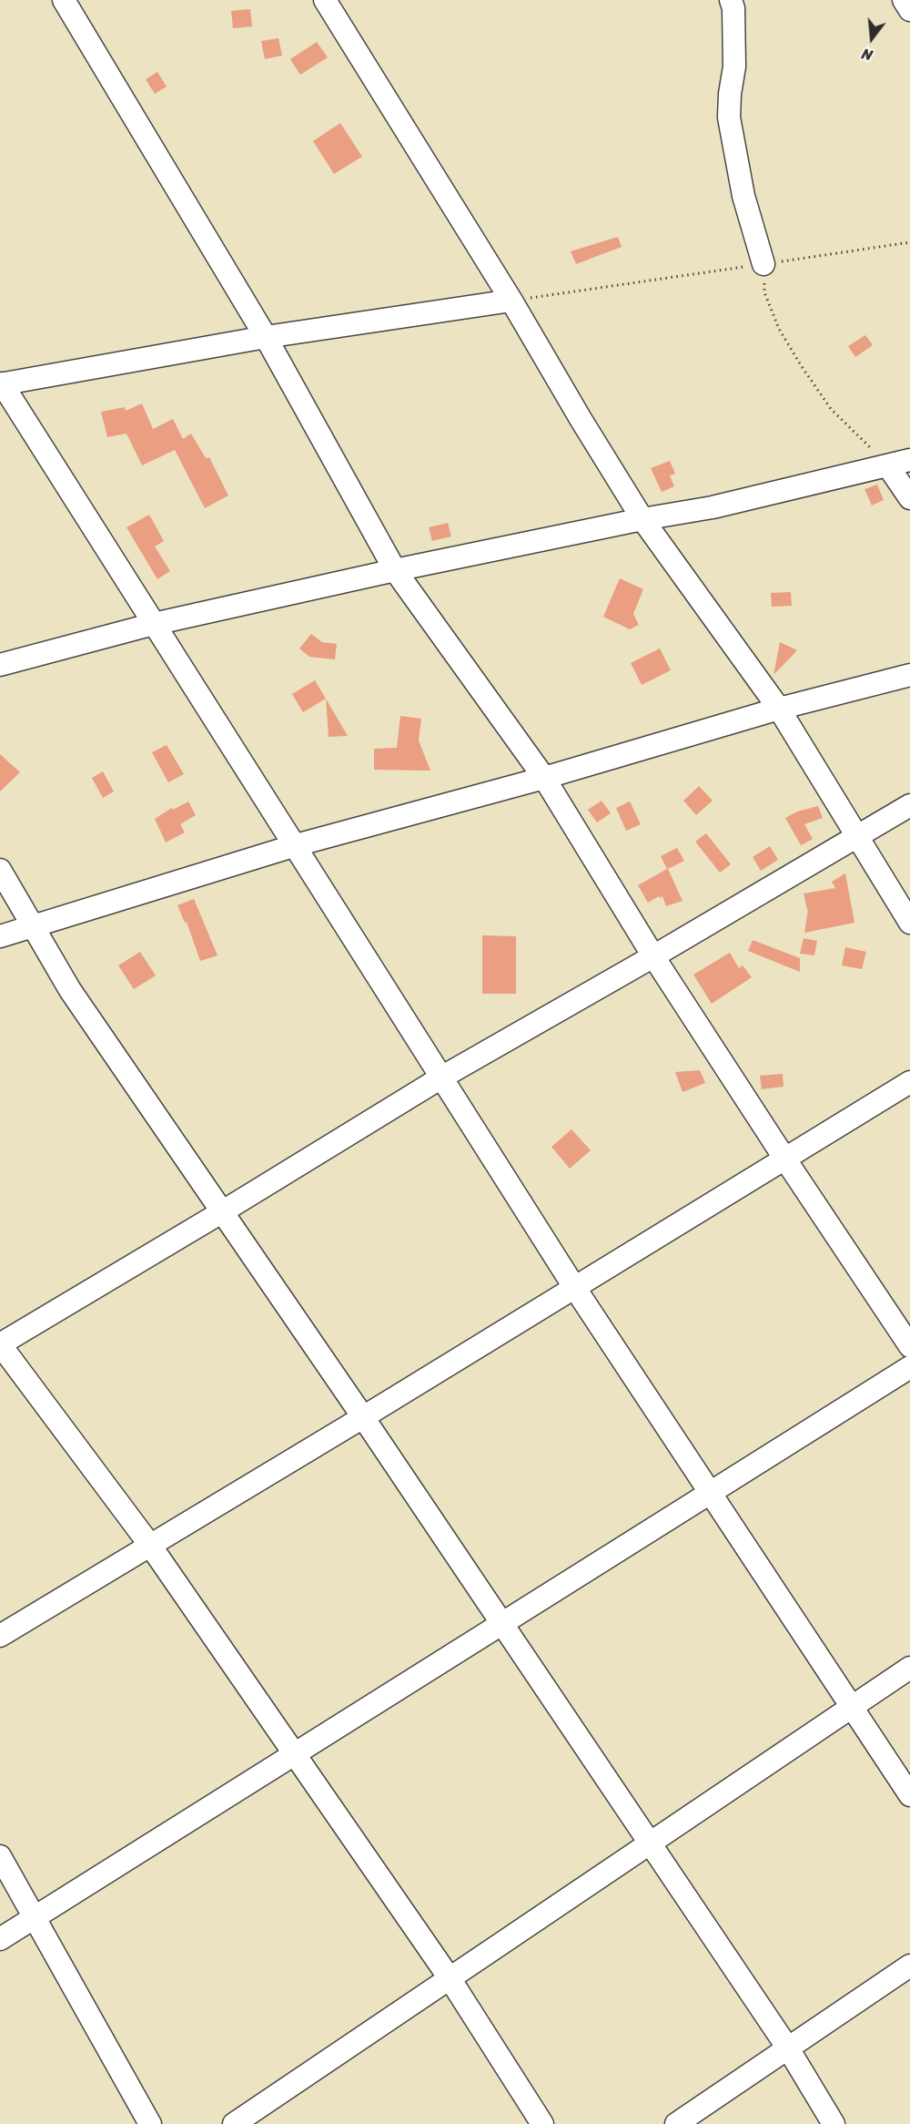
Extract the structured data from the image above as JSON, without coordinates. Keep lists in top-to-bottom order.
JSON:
{
  "north": "bottom"
}
